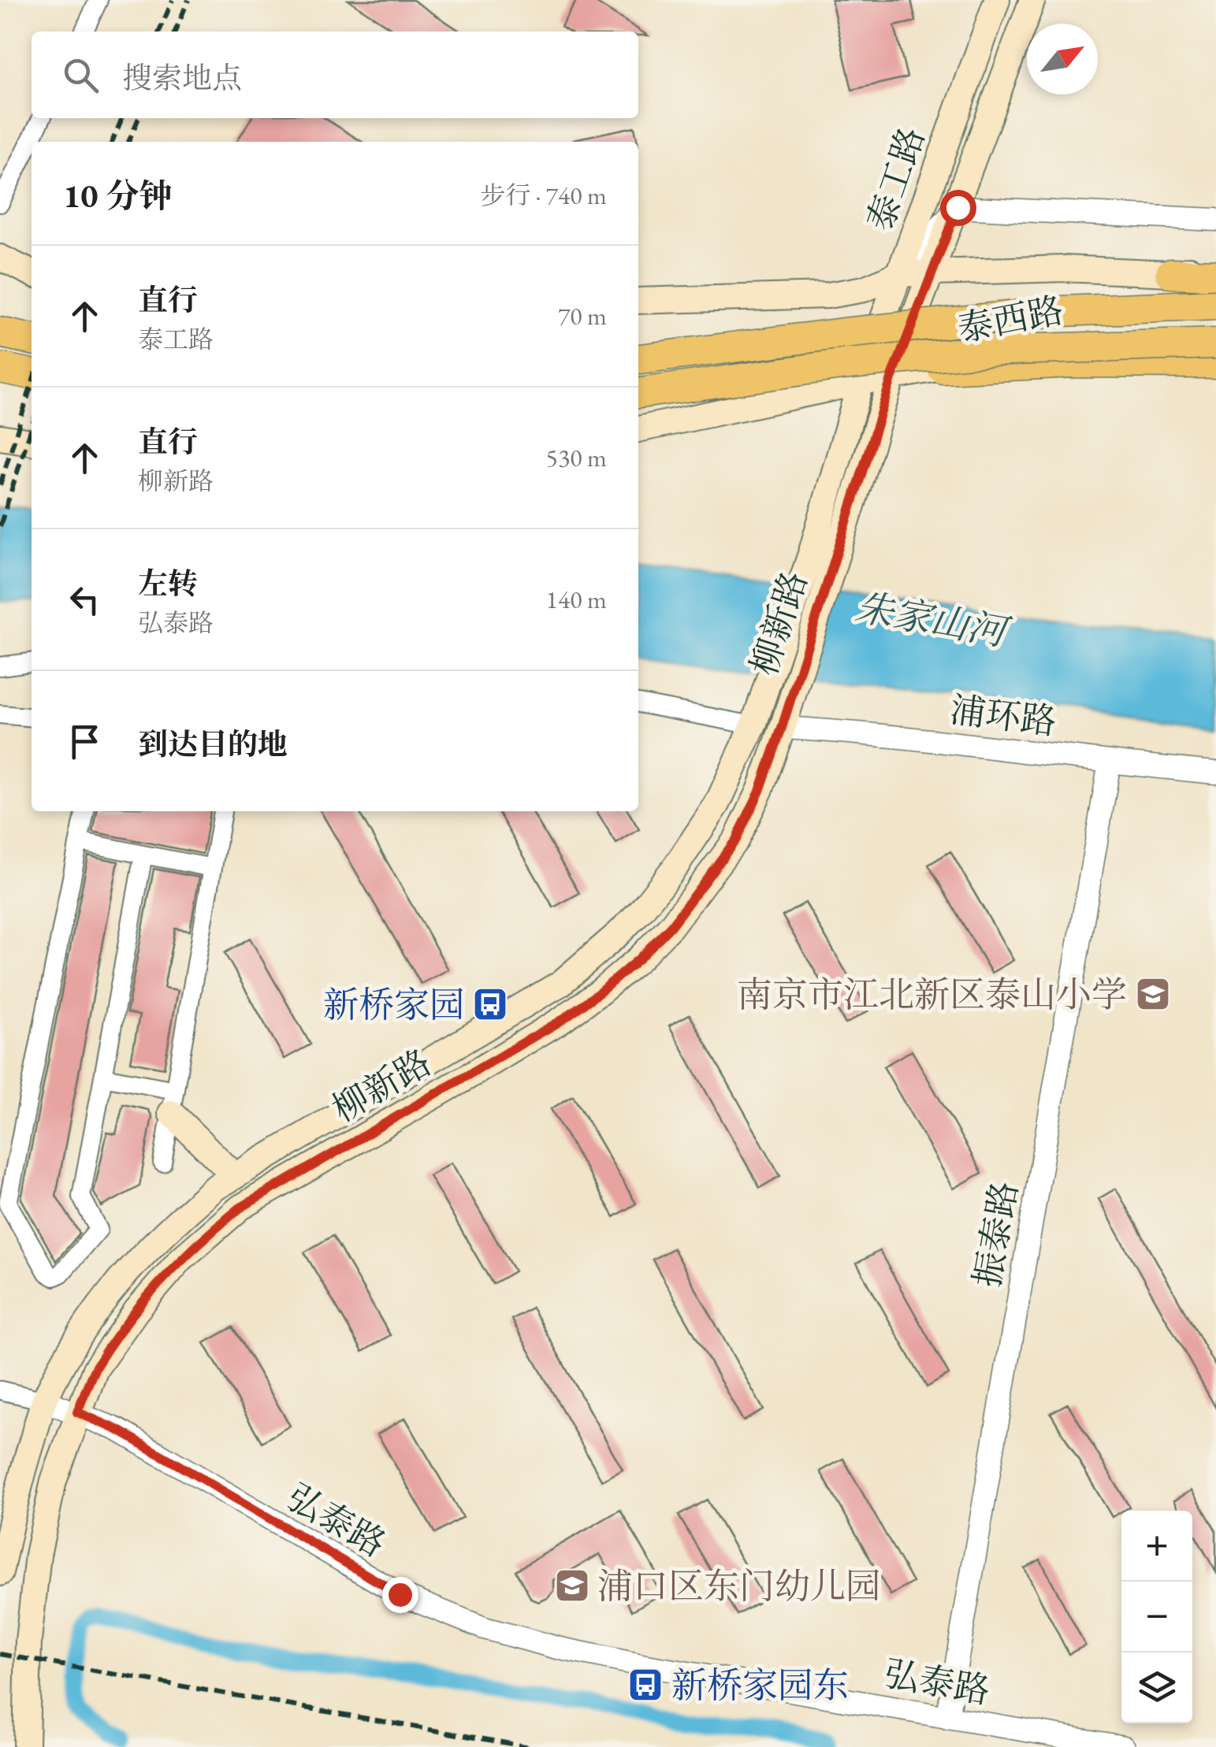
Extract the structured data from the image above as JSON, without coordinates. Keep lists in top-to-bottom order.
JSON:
{
  "streets": {
    "main road": ["泰工路", "泰西路", "柳新路"],
    "street": ["浦环路", "振泰路", "弘泰路"]
  },
  "crossings": [
    ["泰工路", "泰西路"],
    ["泰工路", "柳新路"],
    ["泰西路", "柳新路"],
    ["柳新路", "浦环路"],
    ["柳新路", "弘泰路"],
    ["浦环路", "振泰路"],
    ["振泰路", "弘泰路"]
  ],
  "water": ["朱家山河"],
  "places": {
    "school or university": ["南京市江北新区泰山小学", "浦口区东门幼儿园"],
    "bus stop": ["新桥家园", "新桥家园东"]
  },
  "north": "top right",
  "page": {
    "search": "搜索地点",
    "heading": ["10 分钟", "步行 · 740 m"],
    "list": [
      ["直行", "泰工路", "70 m"],
      ["直行", "柳新路", "530 m"],
      ["左转", "弘泰路", "140 m"],
      "到达目的地"
    ],
    "map_buttons": ["+", "−"]
  }
}
